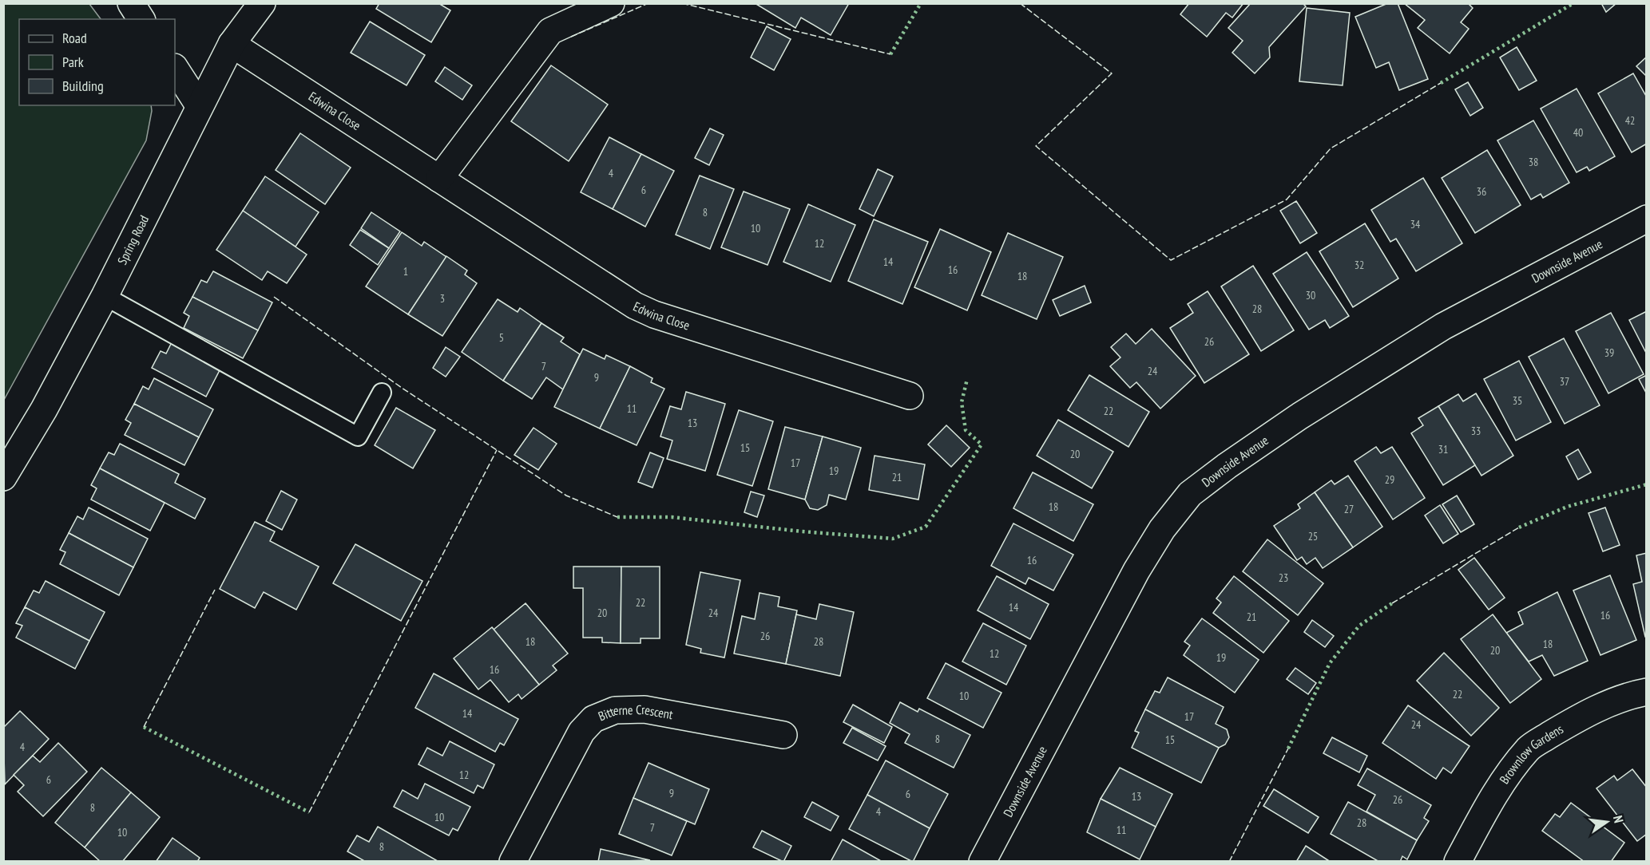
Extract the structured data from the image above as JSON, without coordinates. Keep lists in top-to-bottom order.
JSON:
{
  "streets": {
    "street": [
      "Edwina Close",
      "Spring Road",
      "Downside Avenue",
      "Bitterne Crescent",
      "Brownlow Gardens"
    ]
  },
  "crossings": [
    ["Edwina Close", "Spring Road"]
  ],
  "house_numbers": [
    "42",
    "40",
    "38",
    "4",
    "6",
    "36",
    "8",
    "34",
    "10",
    "12",
    "14",
    "32",
    "16",
    "1",
    "18",
    "30",
    "3",
    "28",
    "5",
    "26",
    "39",
    "7",
    "24",
    "9",
    "37",
    "35",
    "11",
    "22",
    "13",
    "33",
    "15",
    "31",
    "20",
    "17",
    "19",
    "21",
    "29",
    "18",
    "27",
    "25",
    "16",
    "23",
    "22",
    "14",
    "20",
    "24",
    "16",
    "21",
    "26",
    "18",
    "28",
    "18",
    "20",
    "12",
    "19",
    "16",
    "22",
    "10",
    "14",
    "17",
    "24",
    "8",
    "15",
    "4",
    "12",
    "6",
    "9",
    "6",
    "13",
    "26",
    "8",
    "4",
    "10",
    "28",
    "7",
    "11",
    "10",
    "8"
  ],
  "legend": ["Road", "Park", "Building"],
  "north": "right"
}
